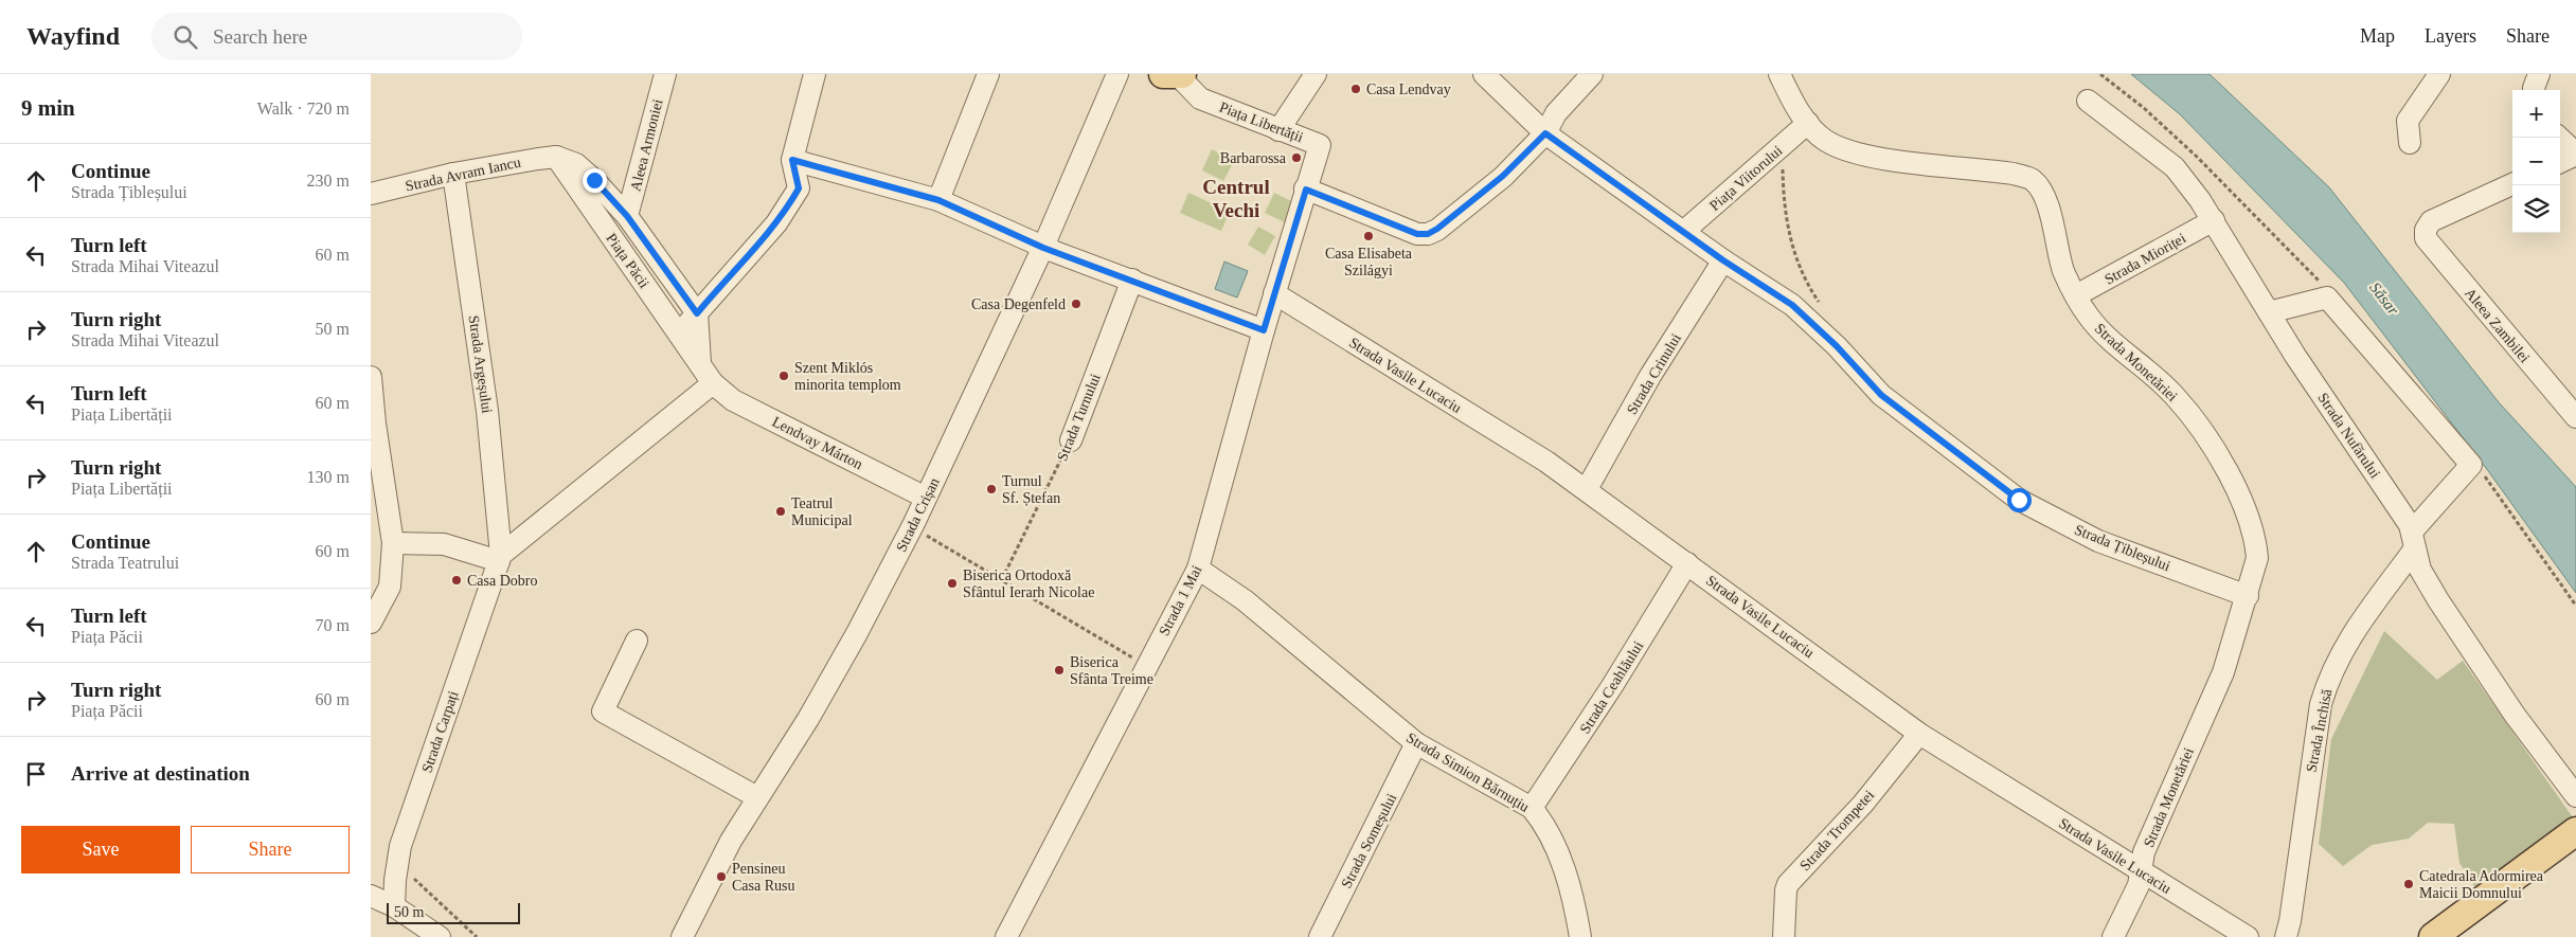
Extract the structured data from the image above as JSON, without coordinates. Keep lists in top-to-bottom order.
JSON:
{
  "streets": {
    "street": [
      "Piața Libertății",
      "Aleea Armoniei",
      "Strada Avram Iancu",
      "Piața Viitorului",
      "Strada Mioriței",
      "Piața Păcii",
      "Aleea Zambilei",
      "Strada Monetăriei",
      "Strada Argeșului",
      "Strada Crinului",
      "Strada Vasile Lucaciu",
      "Strada Turnului",
      "Strada Nufărului",
      "Lendvay Márton",
      "Strada Crișan",
      "Strada Țibleșului",
      "Strada 1 Mai",
      "Strada Ceahlăului",
      "Strada Închisă",
      "Strada Carpați",
      "Strada Simion Bărnuțiu",
      "Strada Trompetei",
      "Strada Someșului"
    ]
  },
  "crossings": [
    ["Piața Libertății", "Strada Vasile Lucaciu"],
    ["Piața Libertății", "Strada 1 Mai"],
    ["Aleea Armoniei", "Piața Păcii"],
    ["Strada Avram Iancu", "Piața Păcii"],
    ["Strada Avram Iancu", "Strada Argeșului"],
    ["Piața Viitorului", "Strada Monetăriei"],
    ["Piața Viitorului", "Strada Țibleșului"],
    ["Strada Mioriței", "Strada Monetăriei"],
    ["Strada Mioriței", "Strada Nufărului"],
    ["Piața Păcii", "Lendvay Márton"],
    ["Strada Monetăriei", "Strada Vasile Lucaciu"],
    ["Strada Monetăriei", "Strada Țibleșului"],
    ["Strada Argeșului", "Strada Carpați"],
    ["Strada Crinului", "Strada Vasile Lucaciu"],
    ["Strada Crinului", "Strada Țibleșului"],
    ["Strada Vasile Lucaciu", "Strada Ceahlăului"],
    ["Strada Vasile Lucaciu", "Strada Trompetei"],
    ["Strada Nufărului", "Strada Închisă"],
    ["Lendvay Márton", "Strada Crișan"],
    ["Strada 1 Mai", "Strada Simion Bărnuțiu"],
    ["Strada Ceahlăului", "Strada Simion Bărnuțiu"],
    ["Strada Simion Bărnuțiu", "Strada Someșului"]
  ],
  "districts": ["Centrul Vechi"],
  "water": ["Săsar"],
  "places": [
    "Casa Lendvay",
    "Barbarossa",
    "Casa Elisabeta Szilágyi",
    "Casa Degenfeld",
    "Szent Miklós minorita templom",
    "Turnul Sf. Ștefan",
    "Teatrul Municipal",
    "Casa Dobro",
    "Biserica Ortodoxă Sfântul Ierarh Nicolae",
    "Biserica Sfânta Treime",
    "Pensineu Casa Rusu",
    "Catedrala Adormirea Maicii Domnului"
  ],
  "scale_bar": "50 m",
  "page": {
    "header": "Wayfind",
    "search": "Search here",
    "nav": ["Map", "Layers", "Share"],
    "heading": ["9 min", "Walk · 720 m"],
    "map_buttons": ["+", "−"],
    "list": [
      ["Continue", "Strada Țibleșului", "230 m"],
      ["Turn left", "Strada Mihai Viteazul", "60 m"],
      ["Turn right", "Strada Mihai Viteazul", "50 m"],
      ["Turn left", "Piața Libertății", "60 m"],
      ["Turn right", "Piața Libertății", "130 m"],
      ["Continue", "Strada Teatrului", "60 m"],
      ["Turn left", "Piața Păcii", "70 m"],
      ["Turn right", "Piața Păcii", "60 m"],
      "Arrive at destination"
    ],
    "buttons": ["Save", "Share"],
    "scale": "50 m"
  }
}
